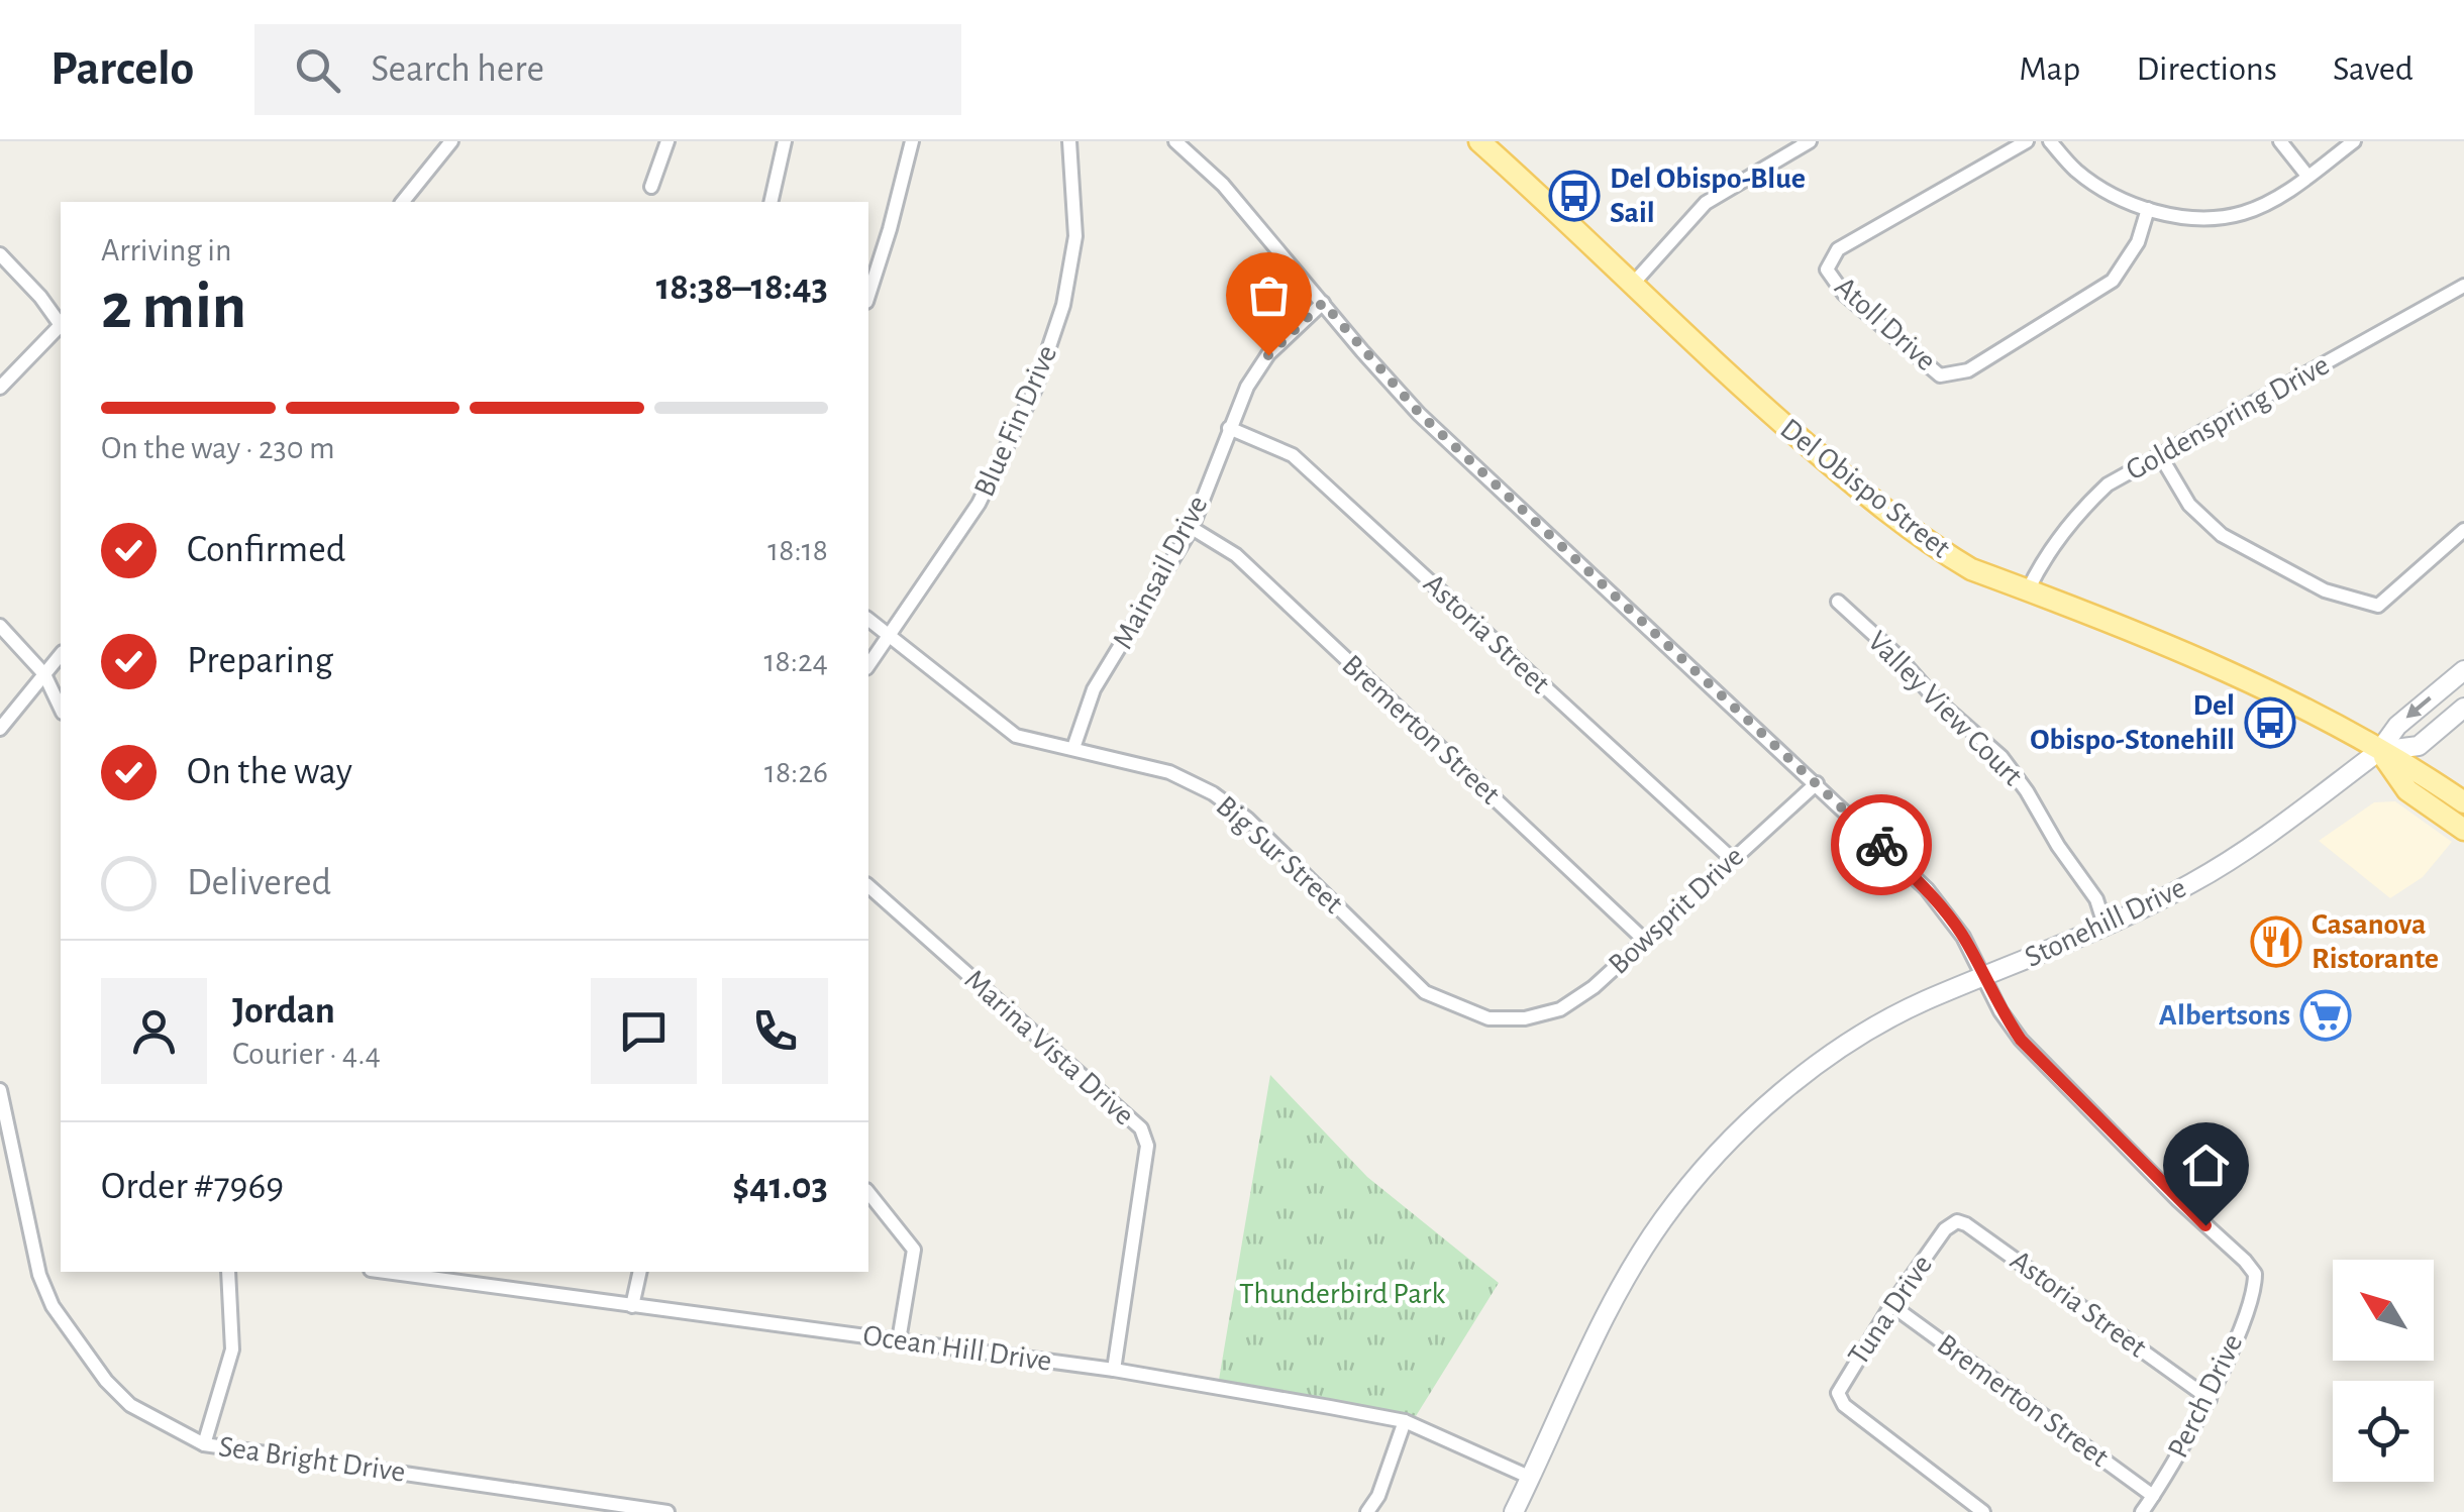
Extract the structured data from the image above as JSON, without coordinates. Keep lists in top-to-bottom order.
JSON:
{
  "streets": {
    "main road": ["Del Obispo Street", "Stonehill Drive"],
    "street": [
      "Atoll Drive",
      "Goldenspring Drive",
      "Blue Fin Drive",
      "Mainsail Drive",
      "Astoria Street",
      "Valley View Court",
      "Bremerton Street",
      "Big Sur Street",
      "Bowsprit Drive",
      "Marina Vista Drive",
      "Tuna Drive",
      "Ocean Hill Drive",
      "Perch Drive",
      "Sea Bright Drive"
    ]
  },
  "crossings": [
    ["Goldenspring Drive", "Del Obispo Street"],
    ["Blue Fin Drive", "Big Sur Street"],
    ["Del Obispo Street", "Stonehill Drive"],
    ["Mainsail Drive", "Astoria Street"],
    ["Mainsail Drive", "Bremerton Street"],
    ["Mainsail Drive", "Big Sur Street"],
    ["Astoria Street", "Bowsprit Drive"],
    ["Astoria Street", "Tuna Drive"],
    ["Astoria Street", "Perch Drive"],
    ["Valley View Court", "Stonehill Drive"],
    ["Bremerton Street", "Bowsprit Drive"],
    ["Bremerton Street", "Tuna Drive"],
    ["Bremerton Street", "Perch Drive"],
    ["Big Sur Street", "Bowsprit Drive"],
    ["Stonehill Drive", "Ocean Hill Drive"],
    ["Stonehill Drive", "Perch Drive"],
    ["Marina Vista Drive", "Ocean Hill Drive"]
  ],
  "parks": ["Thunderbird Park"],
  "places": {
    "bus stop": ["Del Obispo-Blue Sail", "Del Obispo-Stonehill"],
    "restaurant": ["Casanova Ristorante"],
    "supermarket": ["Albertsons"]
  },
  "north": "top left",
  "page": {
    "header": "Parcelo",
    "search": "Search here",
    "nav": ["Map", "Directions", "Saved"],
    "heading": ["2 min", "Arriving in", "18:38–18:43"],
    "panel": [
      "Jordan",
      "Courier · 4.4",
      "Order #7969",
      "$41.03"
    ],
    "bar": "On the way · 230 m",
    "list": [
      ["Confirmed", "18:18"],
      ["Preparing", "18:24"],
      ["On the way", "18:26"],
      "Delivered"
    ]
  }
}
